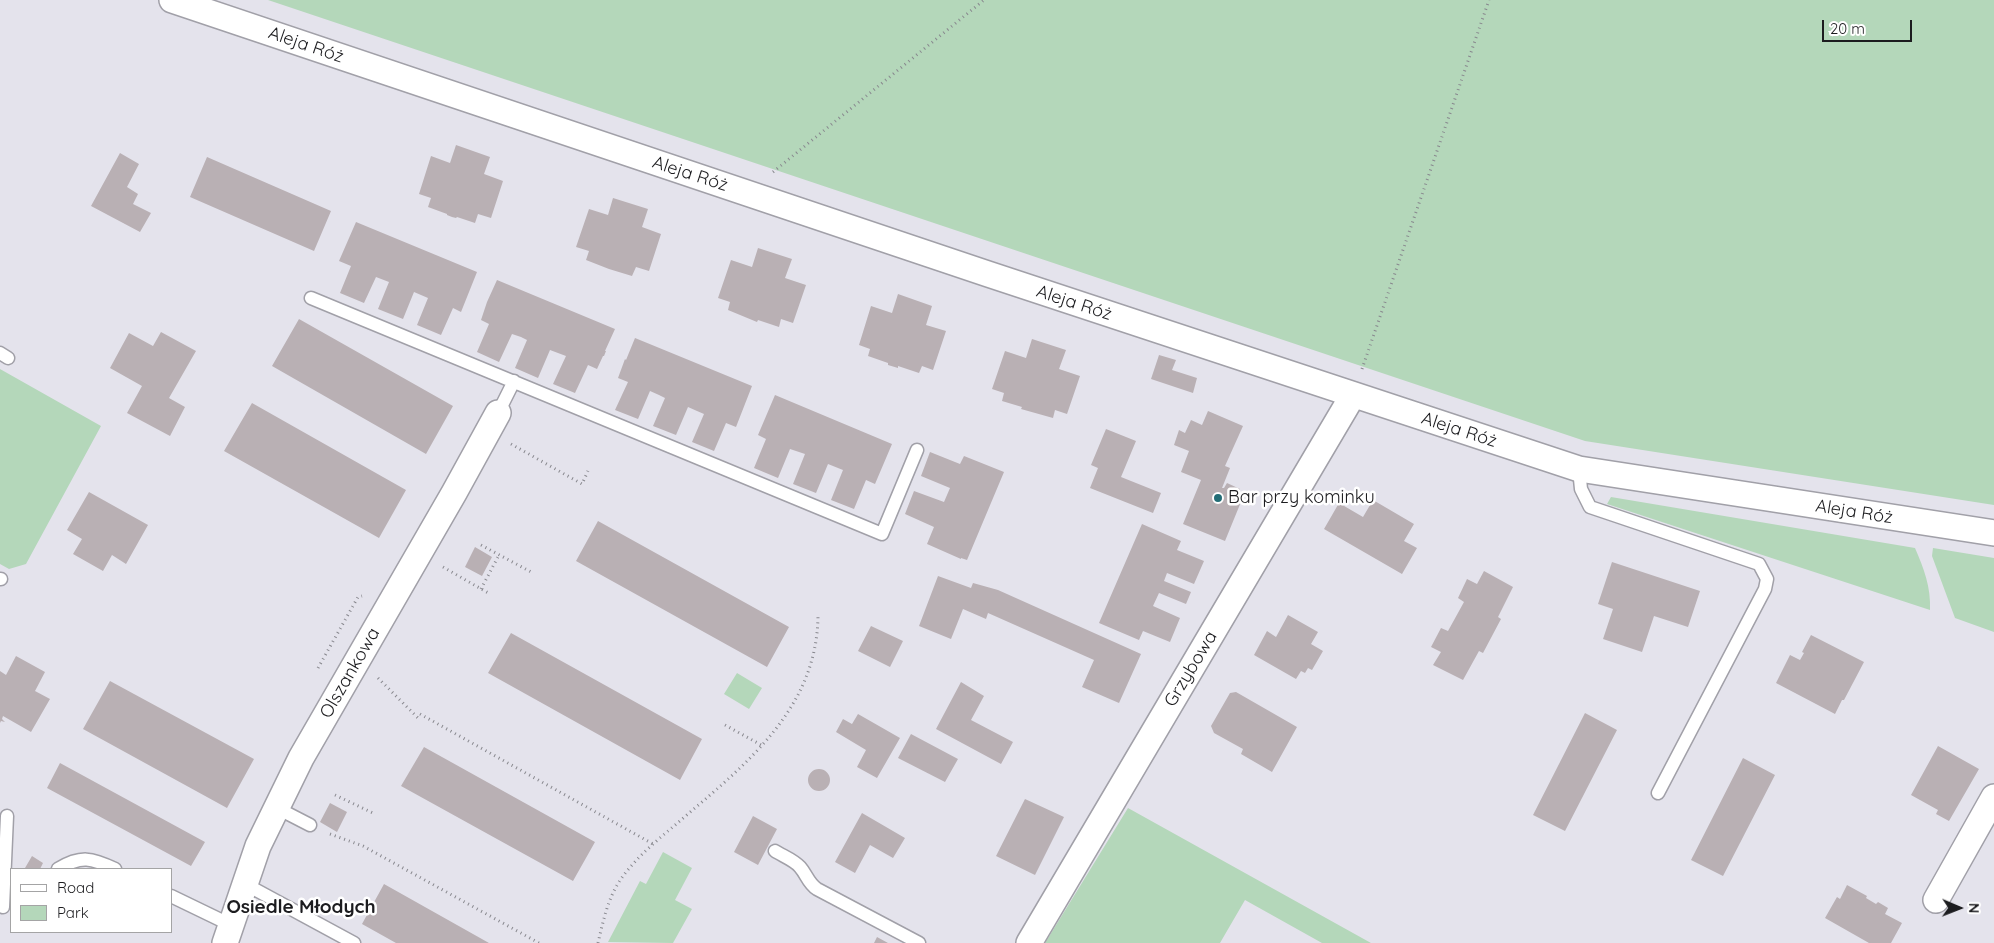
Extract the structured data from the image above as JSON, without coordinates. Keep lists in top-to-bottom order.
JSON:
{
  "streets": {
    "street": ["Aleja Róż", "Grzybowa", "Olszankowa"]
  },
  "crossings": [
    ["Aleja Róż", "Grzybowa"]
  ],
  "districts": ["Osiedle Młodych"],
  "places": ["Bar przy kominku"],
  "legend": ["Road", "Park"],
  "scale_bar": "20 m",
  "north": "right"
}
